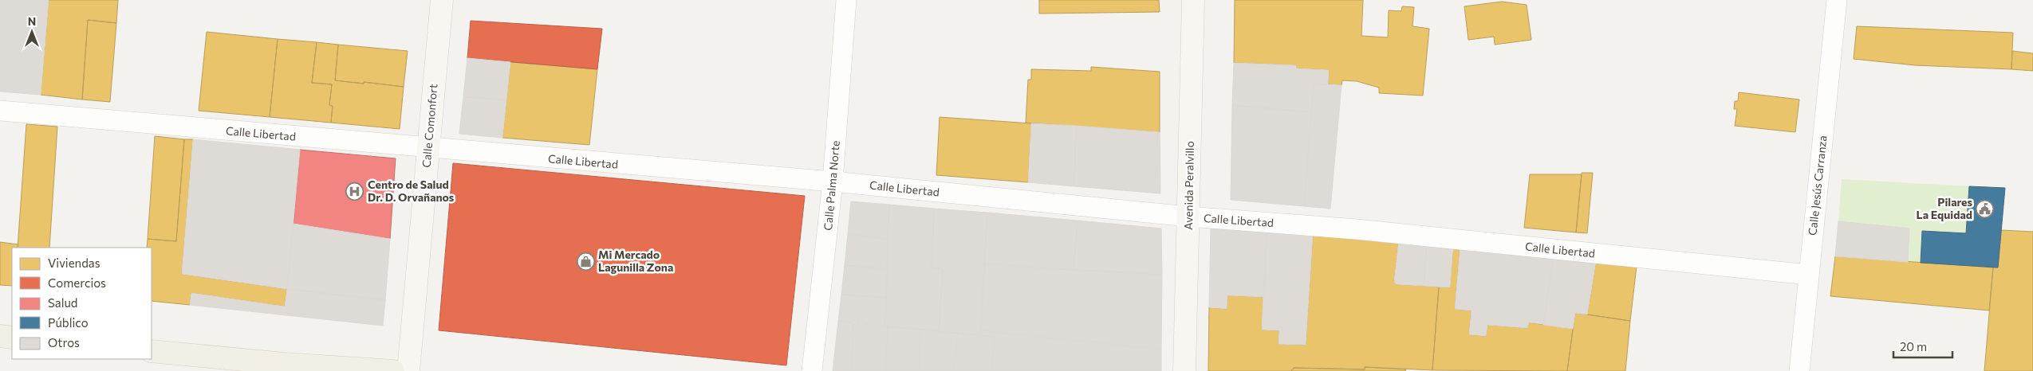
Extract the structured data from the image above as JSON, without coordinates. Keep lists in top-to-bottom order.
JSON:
{
  "streets": {
    "street": [
      "Calle Comonfort",
      "Calle Libertad",
      "Calle Palma Norte",
      "Avenida Peralvillo",
      "Calle Jesús Carranza"
    ]
  },
  "crossings": [
    ["Calle Comonfort", "Calle Libertad"],
    ["Calle Libertad", "Calle Palma Norte"],
    ["Calle Libertad", "Avenida Peralvillo"],
    ["Calle Libertad", "Calle Jesús Carranza"]
  ],
  "places": {
    "hospital": ["Centro de Salud Dr. D. Orvañanos"],
    "public building": ["Pilares La Equidad"],
    "shop": ["Mi Mercado Lagunilla Zona"]
  },
  "legend": [
    "Viviendas",
    "Comercios",
    "Salud",
    "Público",
    "Otros"
  ],
  "scale_bar": "20 m",
  "north": "top"
}
